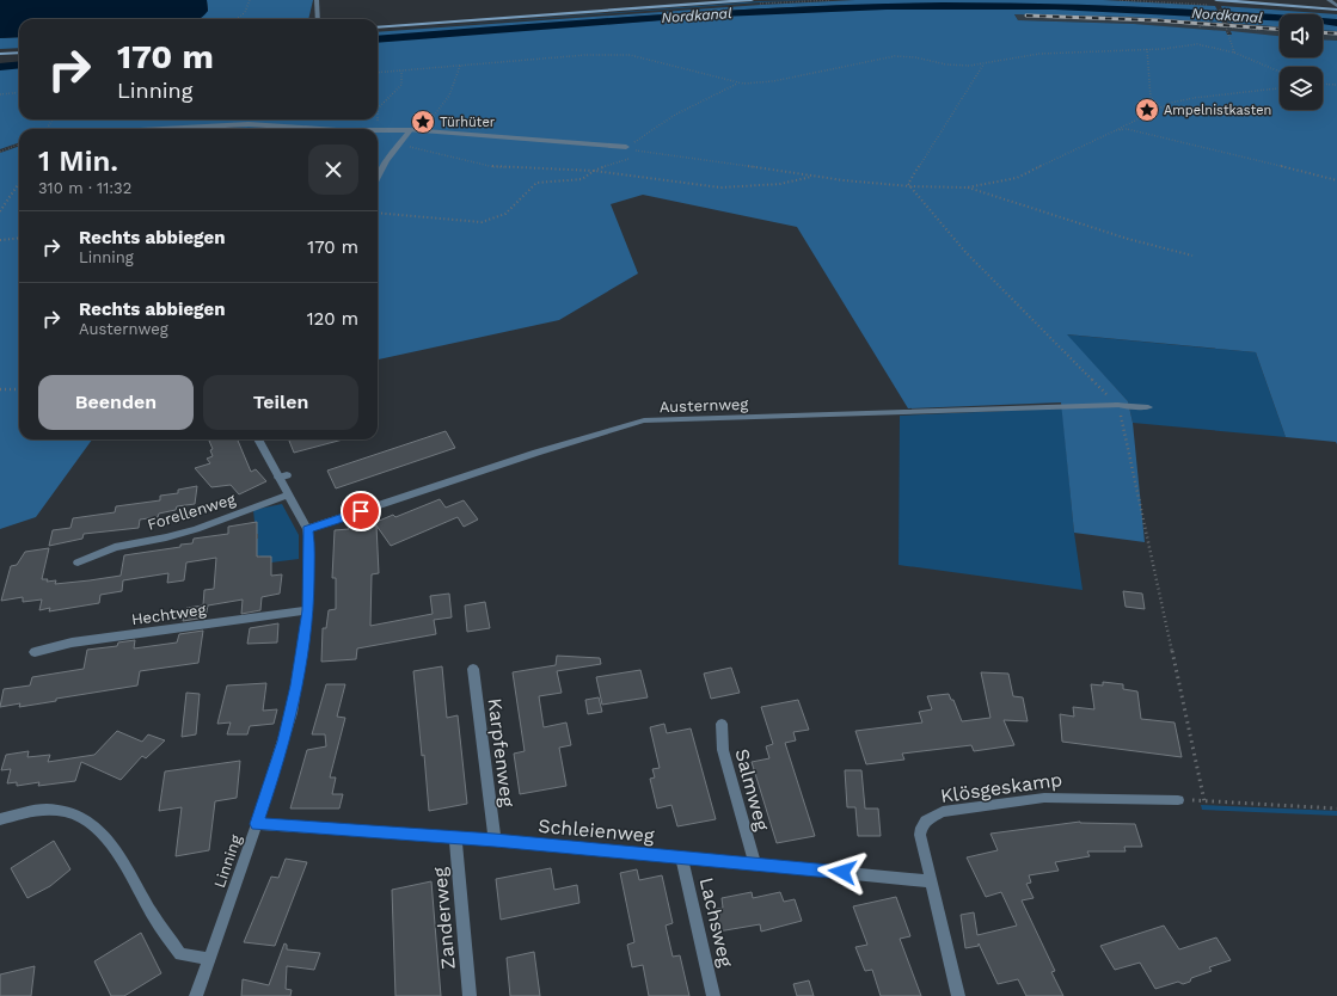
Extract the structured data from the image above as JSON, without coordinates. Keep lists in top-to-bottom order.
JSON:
{
  "streets": {
    "street": [
      "Austernweg",
      "Forellenweg",
      "Hechtweg",
      "Karpfenweg",
      "Klösgeskamp",
      "Salmweg",
      "Schleienweg",
      "Linning",
      "Zanderweg",
      "Lachsweg"
    ]
  },
  "crossings": [
    ["Austernweg", "Linning"],
    ["Forellenweg", "Linning"],
    ["Hechtweg", "Linning"],
    ["Karpfenweg", "Schleienweg"],
    ["Klösgeskamp", "Schleienweg"],
    ["Salmweg", "Schleienweg"],
    ["Schleienweg", "Linning"],
    ["Schleienweg", "Zanderweg"],
    ["Schleienweg", "Lachsweg"]
  ],
  "water": ["Nordkanal"],
  "places": {
    "place": ["Ampelnistkasten", "Türhüter"]
  },
  "page": {
    "turn": ["170 m", "Linning"],
    "heading": ["1 Min.", "310 m · 11:32"],
    "list": [
      {
        "name": "Rechts abbiegen",
        "note": "Linning",
        "value": "170 m"
      },
      {
        "name": "Rechts abbiegen",
        "note": "Austernweg",
        "value": "120 m"
      }
    ],
    "buttons": ["Beenden", "Teilen"]
  }
}
